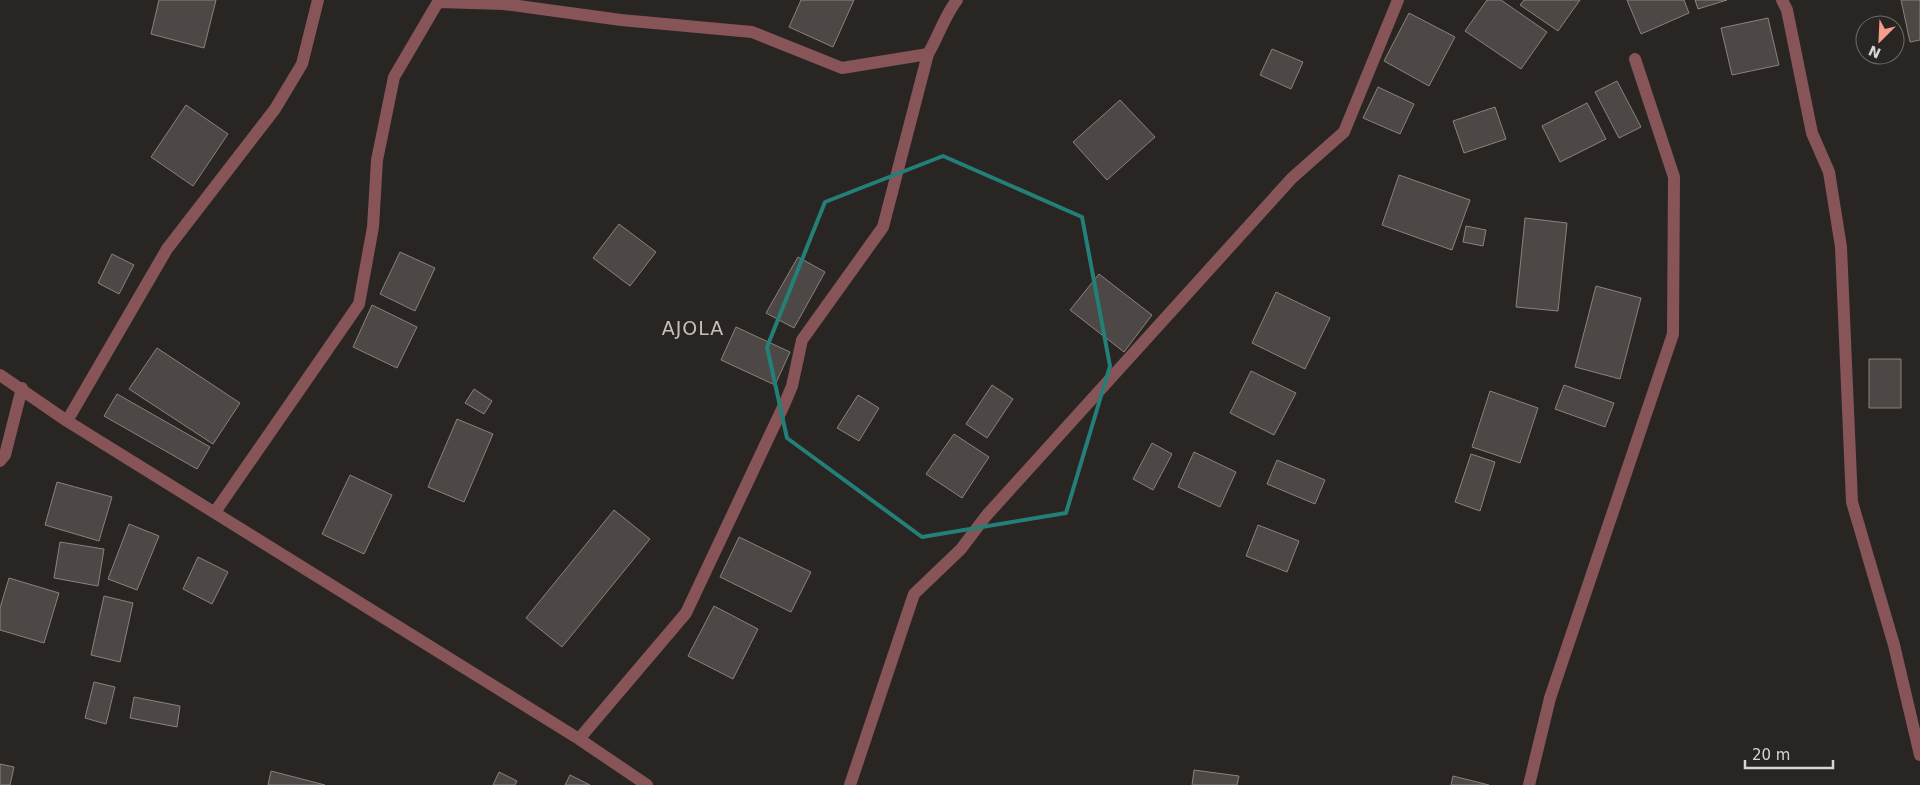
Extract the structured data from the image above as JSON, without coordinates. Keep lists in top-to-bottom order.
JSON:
{
  "districts": ["AJOLA"],
  "scale_bar": "20 m",
  "north": "bottom left"
}
